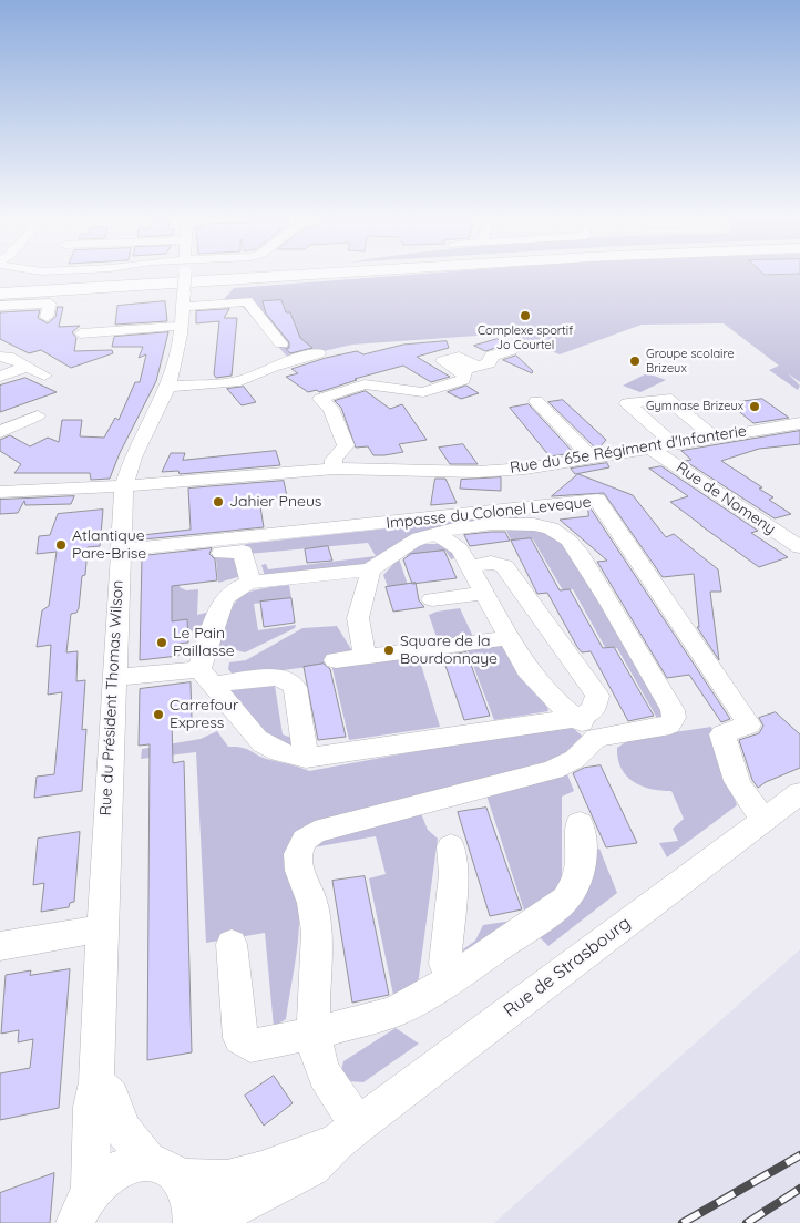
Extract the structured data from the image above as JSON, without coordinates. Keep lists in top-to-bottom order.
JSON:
{
  "streets": {
    "street": [
      "Rue du 65e Régiment d'Infanterie",
      "Rue de Nomeny",
      "Impasse du Colonel Leveque",
      "Rue du Président Thomas Wilson",
      "Rue de Strasbourg"
    ]
  },
  "crossings": [
    ["Rue du 65e Régiment d'Infanterie", "Rue de Nomeny"],
    ["Rue du 65e Régiment d'Infanterie", "Rue du Président Thomas Wilson"],
    ["Impasse du Colonel Leveque", "Rue du Président Thomas Wilson"],
    ["Impasse du Colonel Leveque", "Rue de Strasbourg"]
  ],
  "places": [
    "Complexe sportif Jo Courtel",
    "Groupe scolaire Brizeux",
    "Gymnase Brizeux",
    "Jahier Pneus",
    "Atlantique Pare-Brise",
    "Le Pain Paillasse",
    "Square de la Bourdonnaye",
    "Carrefour Express"
  ]
}
